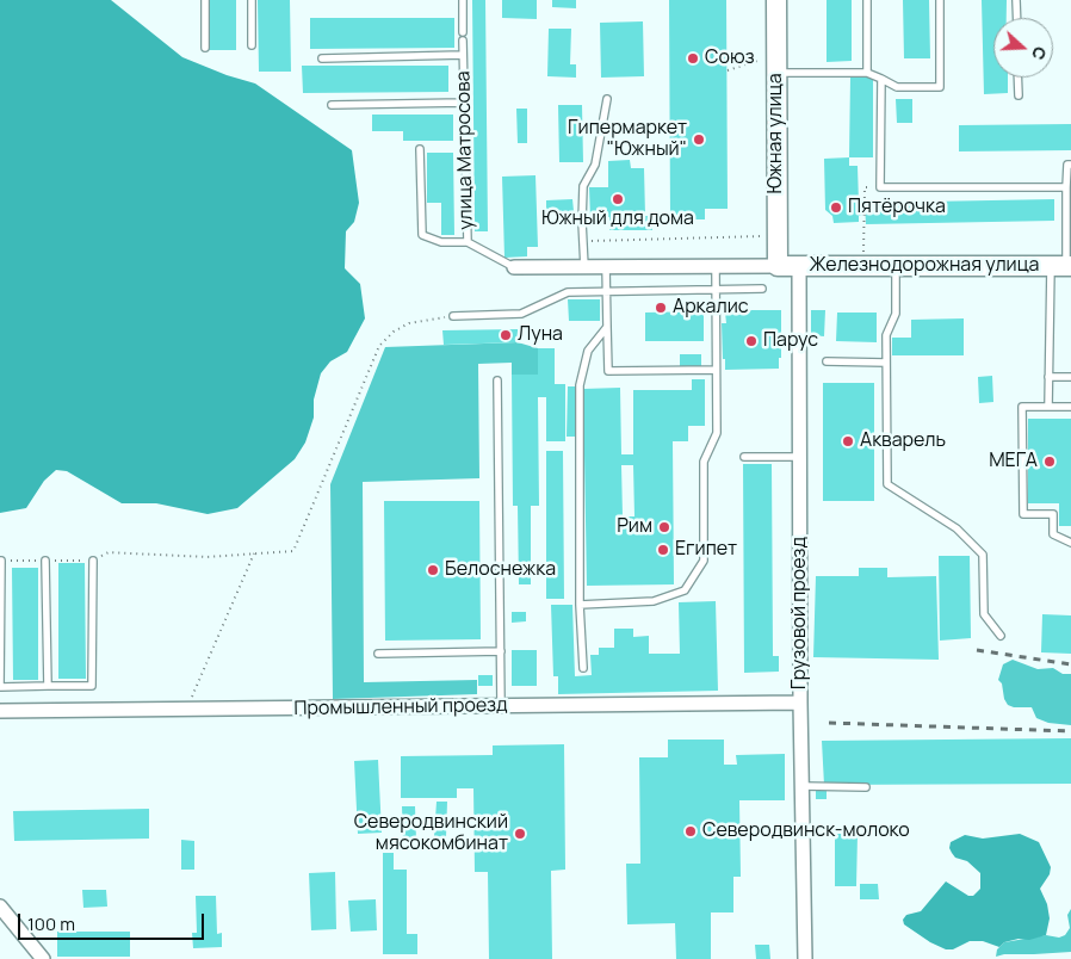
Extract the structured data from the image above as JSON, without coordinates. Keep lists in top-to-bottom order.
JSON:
{
  "streets": {
    "main road": ["Южная улица", "Железнодорожная улица"],
    "street": ["Грузовой проезд", "Промышленный проезд"],
    "lane": ["улица Матросова"]
  },
  "crossings": [
    ["Южная улица", "Железнодорожная улица"],
    ["Железнодорожная улица", "Грузовой проезд"],
    ["Грузовой проезд", "Промышленный проезд"]
  ],
  "places": [
    "Союз",
    "Гипермаркет \"Южный\"",
    "Южный для дома",
    "Пятёрочка",
    "Аркалис",
    "Луна",
    "Парус",
    "Акварель",
    "МЕГА",
    "Рим",
    "Египет",
    "Белоснежка",
    "Северодвинск-молоко",
    "Северодвинский мясокомбинат"
  ],
  "scale_bar": "100 m",
  "north": "right"
}
